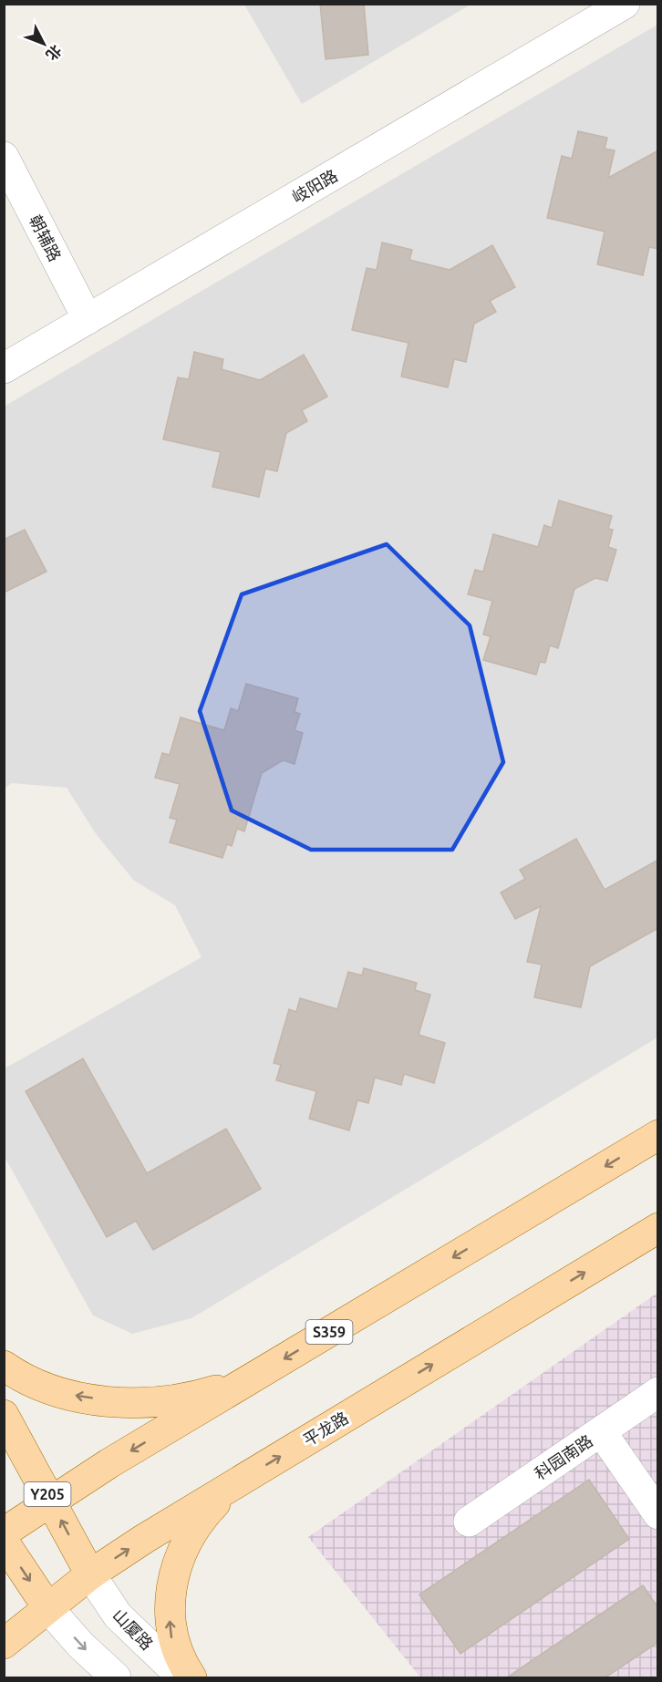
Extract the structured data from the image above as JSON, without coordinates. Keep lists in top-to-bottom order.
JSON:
{
  "streets": {
    "main road": ["S359", "平龙路", "Y205"],
    "street": [
      "岐阳路",
      "朝辅路",
      "科园南路",
      "山厦路"
    ]
  },
  "crossings": [
    ["岐阳路", "朝辅路"],
    ["S359", "Y205"],
    ["平龙路", "Y205"],
    ["平龙路", "山厦路"],
    ["Y205", "山厦路"]
  ],
  "north": "bottom right"
}
